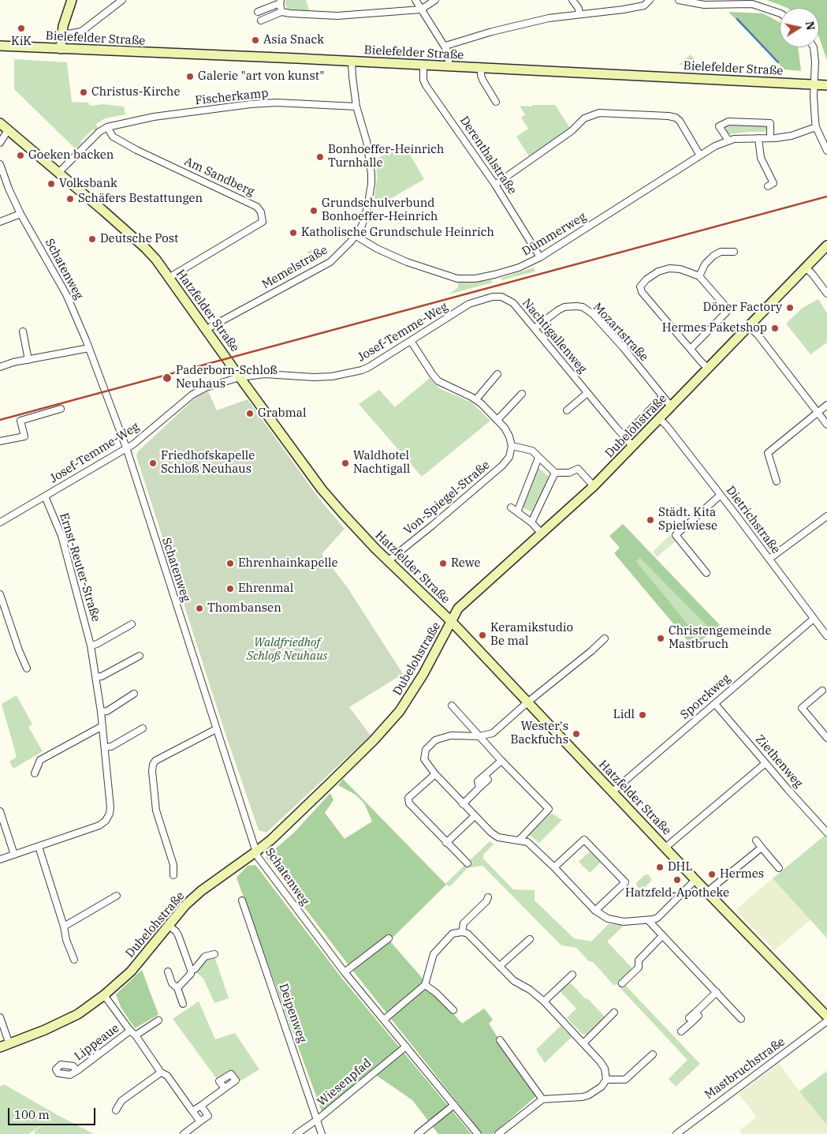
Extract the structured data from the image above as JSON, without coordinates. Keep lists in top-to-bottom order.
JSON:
{
  "streets": {
    "main road": ["Bielefelder Straße", "Hatzfelder Straße", "Dubelohstraße"],
    "street": [
      "Fischerkamp",
      "Derenthalstraße",
      "Am Sandberg",
      "Dümmerweg",
      "Memelstraße",
      "Schatenweg",
      "Josef-Temme-Weg",
      "Mozartstraße",
      "Nachtigallenweg",
      "Von-Spiegel-Straße",
      "Dietrichstraße",
      "Ernst-Reuter-Straße",
      "Sporckweg",
      "Ziethenweg",
      "Deipenweg",
      "Lippeaue",
      "Mastbruchstraße",
      "Wiesenpfad"
    ]
  },
  "crossings": [
    ["Bielefelder Straße", "Derenthalstraße"],
    ["Bielefelder Straße", "Memelstraße"],
    ["Fischerkamp", "Am Sandberg"],
    ["Fischerkamp", "Memelstraße"],
    ["Fischerkamp", "Hatzfelder Straße"],
    ["Derenthalstraße", "Dümmerweg"],
    ["Am Sandberg", "Hatzfelder Straße"],
    ["Dümmerweg", "Memelstraße"],
    ["Memelstraße", "Hatzfelder Straße"],
    ["Schatenweg", "Josef-Temme-Weg"],
    ["Schatenweg", "Dubelohstraße"],
    ["Schatenweg", "Wiesenpfad"],
    ["Hatzfelder Straße", "Josef-Temme-Weg"],
    ["Hatzfelder Straße", "Dubelohstraße"],
    ["Hatzfelder Straße", "Von-Spiegel-Straße"],
    ["Hatzfelder Straße", "Sporckweg"],
    ["Josef-Temme-Weg", "Nachtigallenweg"],
    ["Josef-Temme-Weg", "Ernst-Reuter-Straße"],
    ["Mozartstraße", "Nachtigallenweg"],
    ["Mozartstraße", "Dubelohstraße"],
    ["Nachtigallenweg", "Dubelohstraße"],
    ["Dubelohstraße", "Dietrichstraße"],
    ["Dubelohstraße", "Lippeaue"],
    ["Dietrichstraße", "Sporckweg"],
    ["Sporckweg", "Ziethenweg"],
    ["Deipenweg", "Wiesenpfad"]
  ],
  "parks": ["Waldfriedhof Schloß Neuhaus"],
  "places": [
    "KiK",
    "Asia Snack",
    "Galerie \"art von kunst\"",
    "Christus-Kirche",
    "Goeken backen",
    "Bonhoeffer-Heinrich Turnhalle",
    "Volksbank",
    "Schäfers Bestattungen",
    "Grundschulverbund Bonhoeffer-Heinrich",
    "Katholische Grundschule Heinrich",
    "Deutsche Post",
    "Döner Factory",
    "Hermes Paketshop",
    "Paderborn-Schloß Neuhaus",
    "Grabmal",
    "Friedhofskapelle Schloß Neuhaus",
    "Waldhotel Nachtigall",
    "Städt. Kita Spielwiese",
    "Ehrenhainkapelle",
    "Rewe",
    "Ehrenmal",
    "Thombansen",
    "Keramikstudio Be mal",
    "Christengemeinde Mastbruch",
    "Lidl",
    "Wester's Backfuchs",
    "DHL",
    "Hermes",
    "Hatzfeld-Apotheke"
  ],
  "scale_bar": "100 m",
  "north": "right"
}
